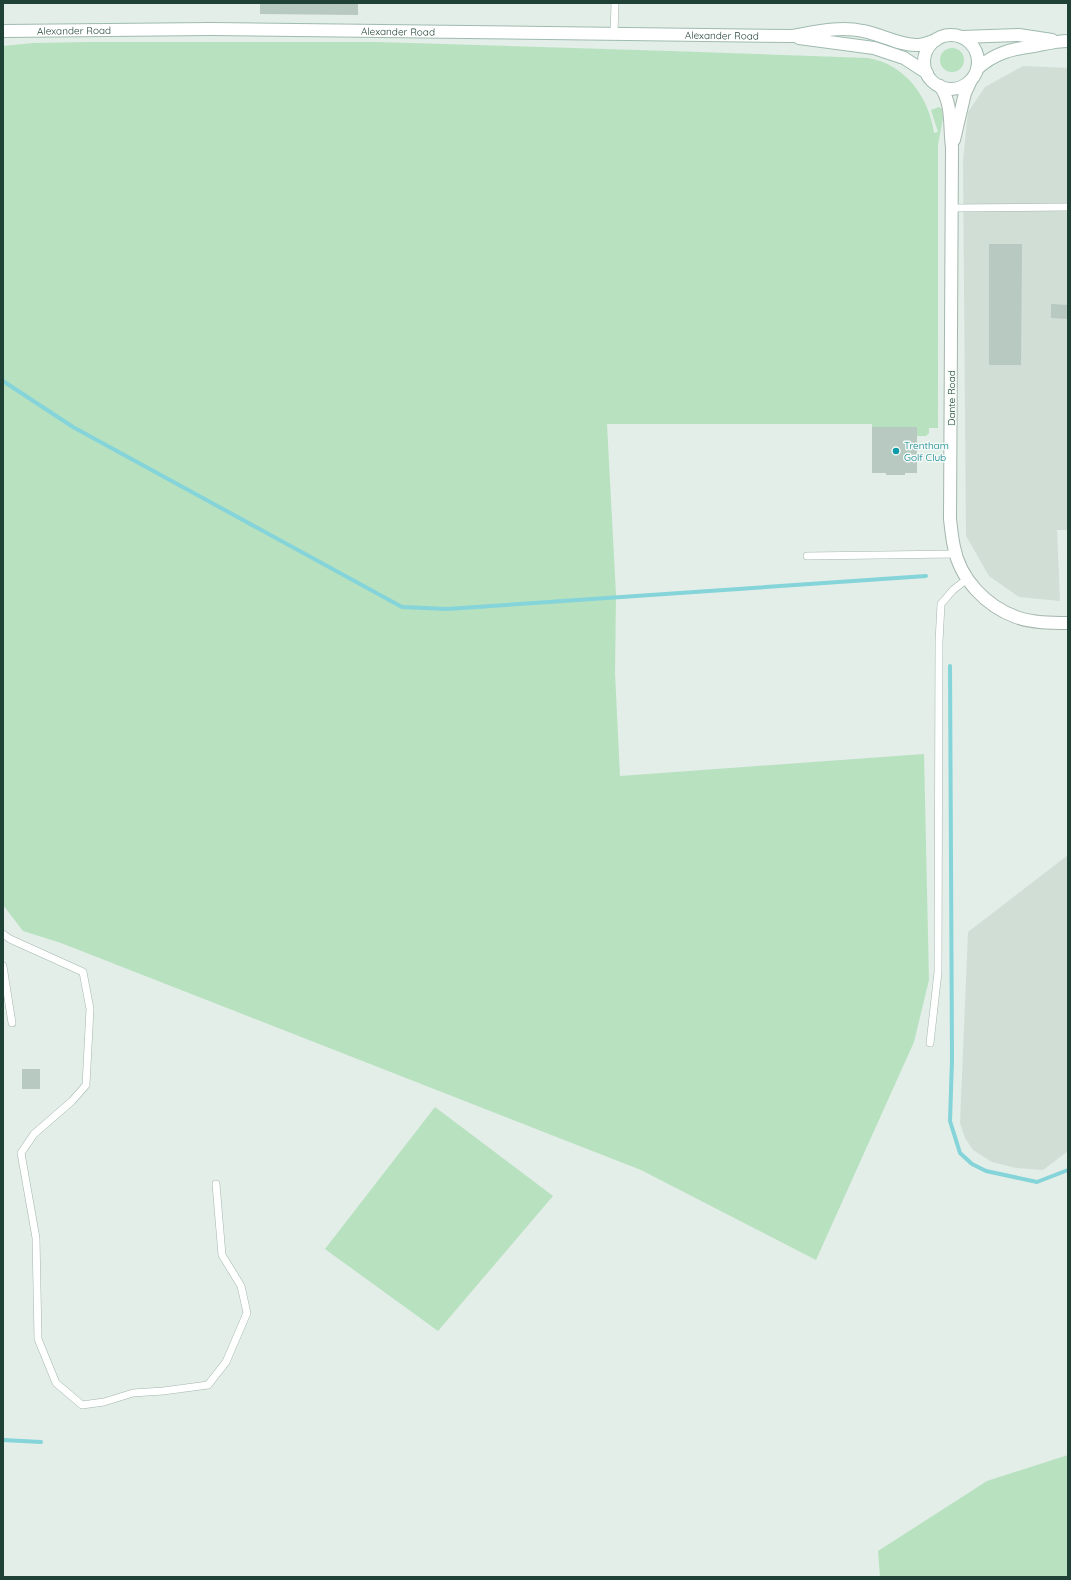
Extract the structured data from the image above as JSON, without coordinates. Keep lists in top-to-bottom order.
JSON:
{
  "streets": {
    "street": ["Alexander Road", "Dante Road"]
  },
  "crossings": [
    ["Alexander Road", "Dante Road"]
  ],
  "places": ["Trentham Golf Club"]
}
